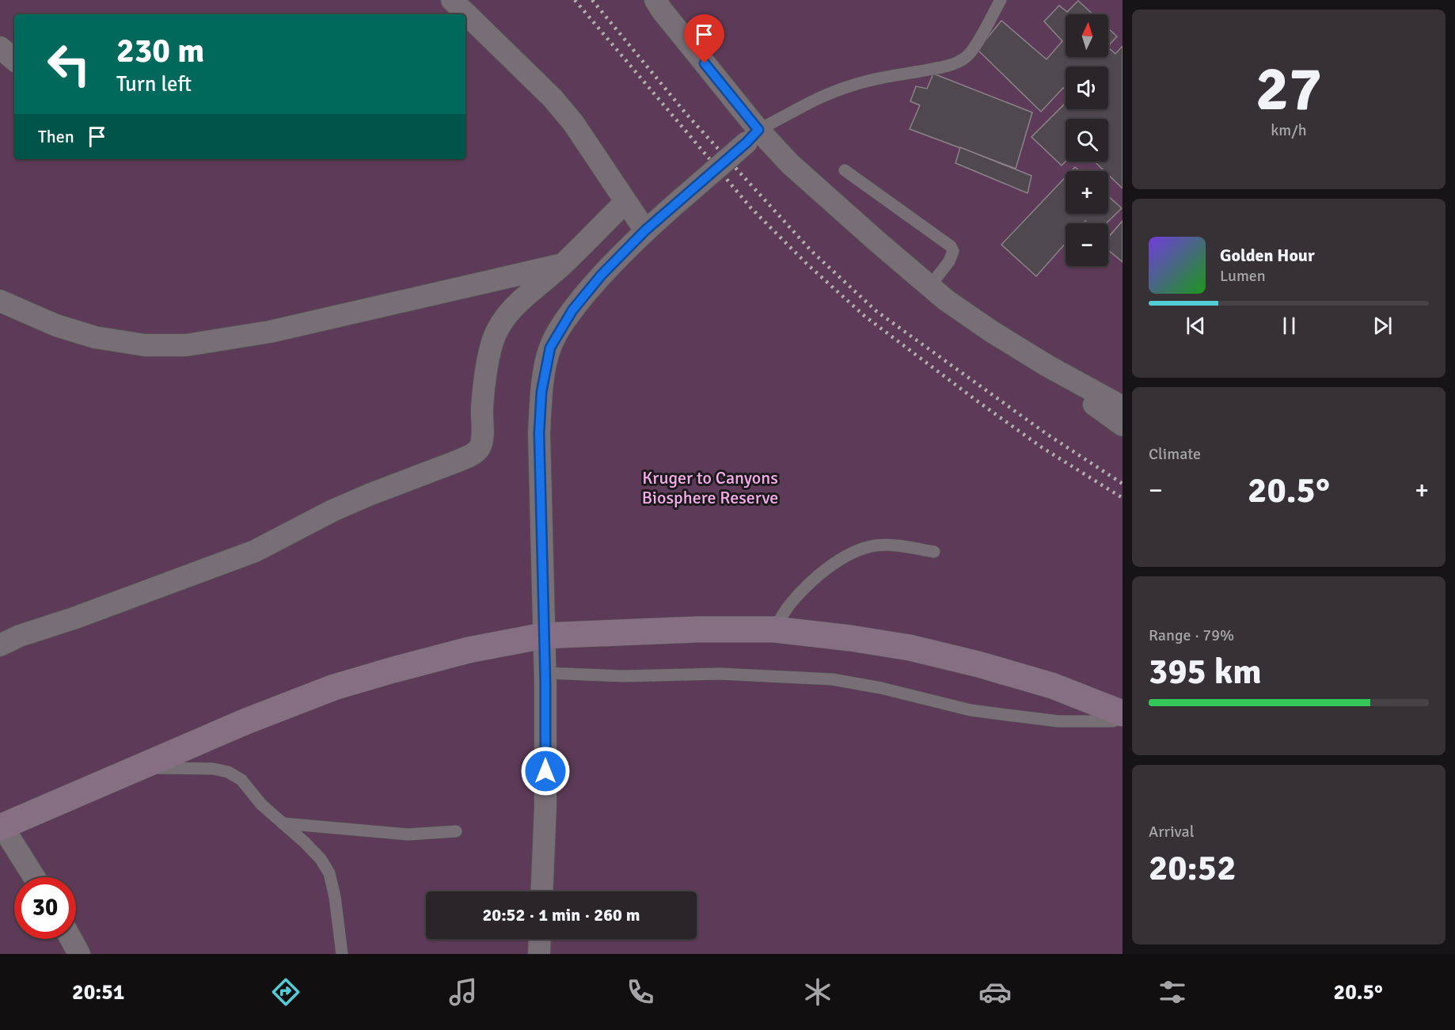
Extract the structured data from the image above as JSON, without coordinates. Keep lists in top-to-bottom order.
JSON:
{
  "parks": ["Kruger to Canyons Biosphere Reserve"],
  "north": "top",
  "page": {
    "tile": [
      ["27", "km/h"],
      "Climate",
      ["Range · 79%", "395 km"],
      ["Arrival", "20:52"]
    ],
    "map_buttons": ["+", "−"],
    "turn": ["230 m", "Turn left"],
    "then": "Then",
    "song": ["Golden Hour", "Lumen"],
    "heat": ["−", "20.5°", "+"],
    "limit": "30",
    "trip": "20:52 · 1 min · 260 m",
    "tabs": ["20:51", "20.5°"]
  }
}
